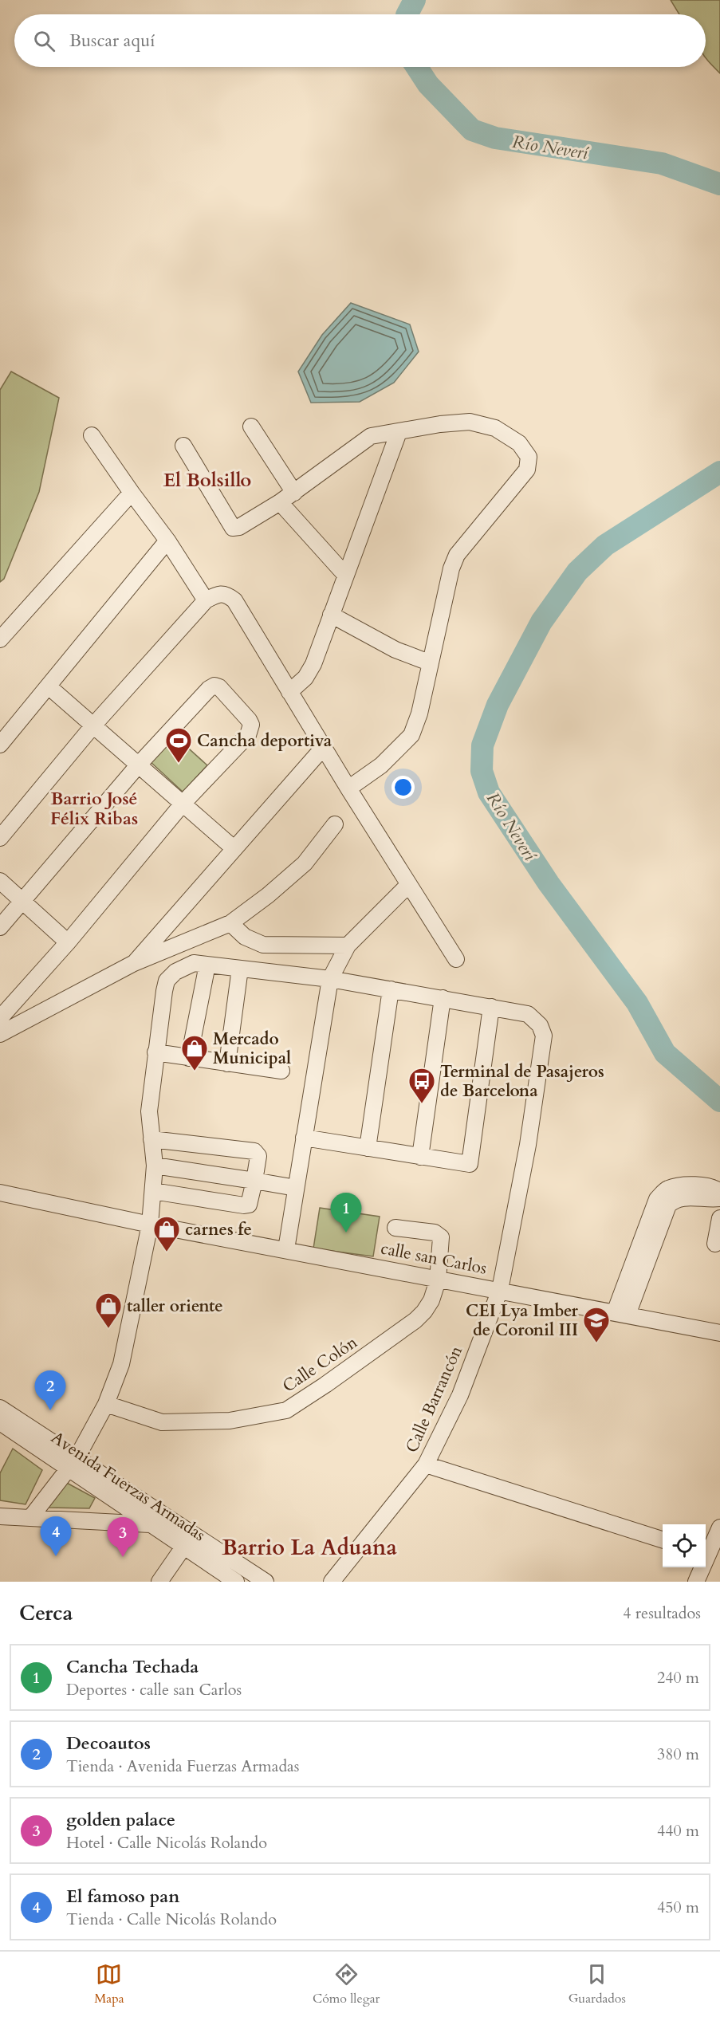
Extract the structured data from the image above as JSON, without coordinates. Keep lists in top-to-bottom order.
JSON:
{
  "streets": {
    "street": [
      "calle san Carlos",
      "Calle Colón",
      "Calle Barrancón",
      "Avenida Fuerzas Armadas"
    ]
  },
  "crossings": [
    ["calle san Carlos", "Calle Colón"],
    ["calle san Carlos", "Calle Barrancón"],
    ["Calle Colón", "Calle Barrancón"],
    ["Calle Barrancón", "Avenida Fuerzas Armadas"]
  ],
  "districts": ["El Bolsillo", "Barrio José Félix Ribas", "Barrio La Aduana"],
  "water": ["Río Neverí"],
  "places": {
    "sports": ["Cancha deportiva"],
    "shop": ["Mercado Municipal", "carnes fe", "taller oriente"],
    "bus stop": ["Terminal de Pasajeros de Barcelona"],
    "school or university": ["CEI Lya Imber de Coronil III"]
  },
  "page": {
    "search": "Buscar aquí",
    "pins": [
      "1",
      "2",
      "4",
      "3"
    ],
    "heading": ["Cerca", "4 resultados"],
    "list": [
      {
        "mark": "1",
        "name": "Cancha Techada",
        "note": "Deportes · calle san Carlos",
        "value": "240 m"
      },
      {
        "mark": "2",
        "name": "Decoautos",
        "note": "Tienda · Avenida Fuerzas Armadas",
        "value": "380 m"
      },
      {
        "mark": "3",
        "name": "golden palace",
        "note": "Hotel · Calle Nicolás Rolando",
        "value": "440 m"
      },
      {
        "mark": "4",
        "name": "El famoso pan",
        "note": "Tienda · Calle Nicolás Rolando",
        "value": "450 m"
      }
    ],
    "nav": ["Mapa", "Cómo llegar", "Guardados"]
  }
}
